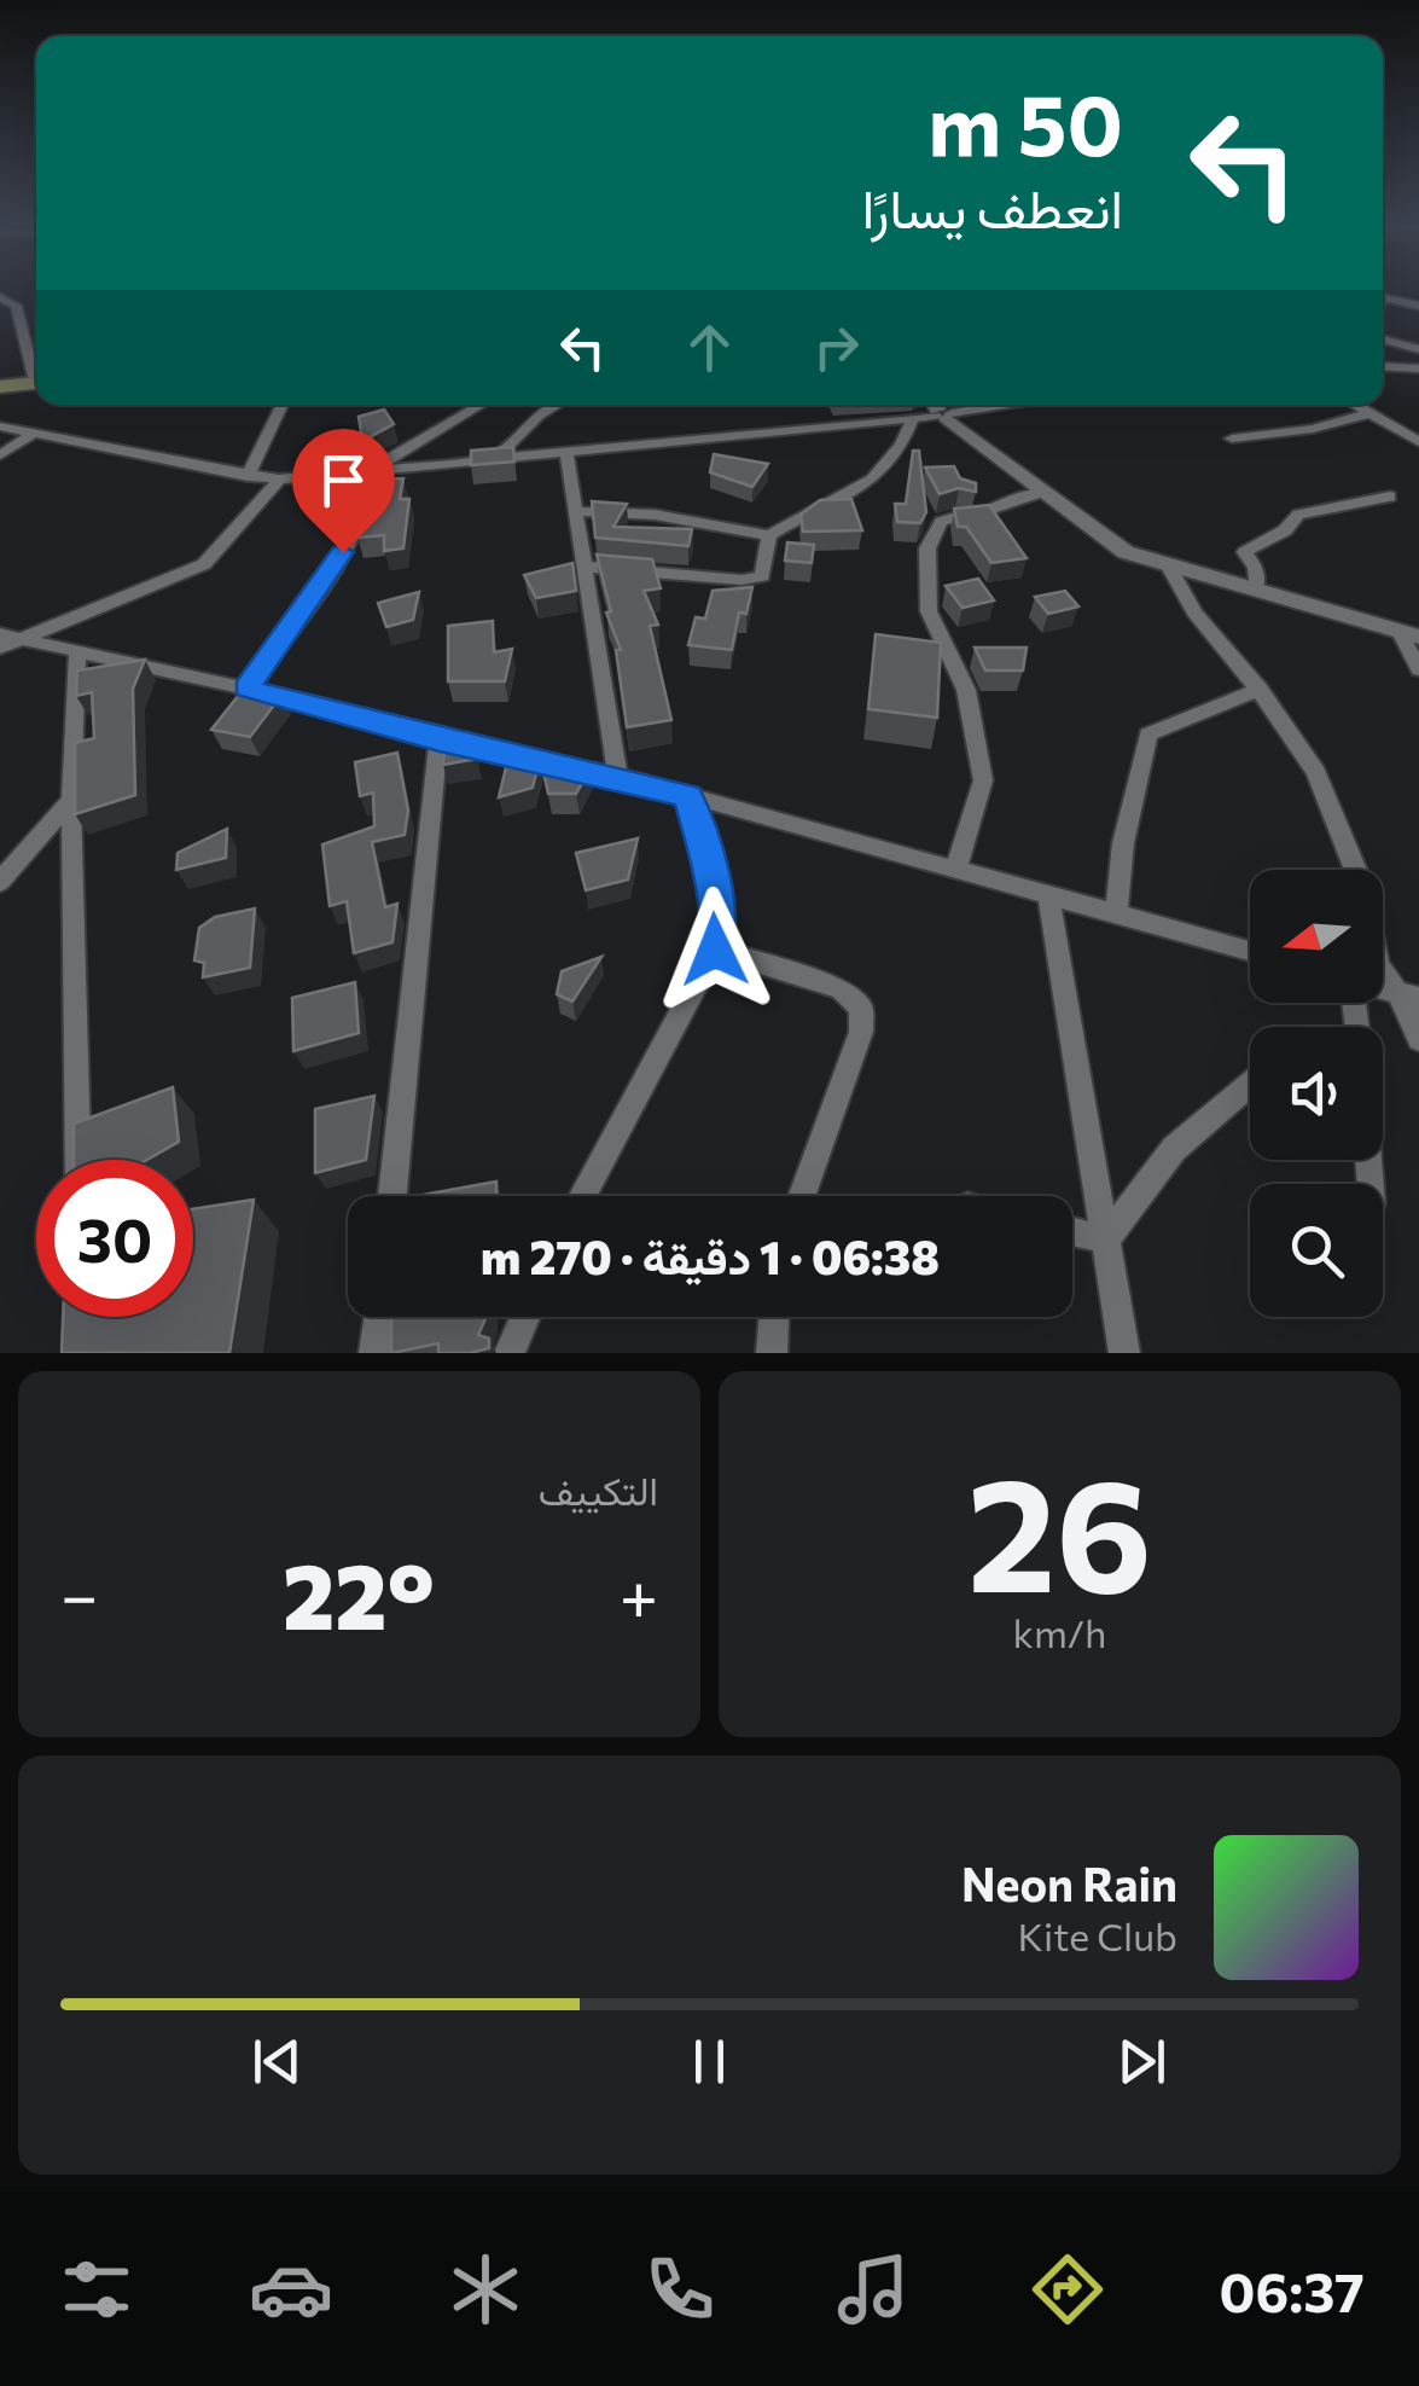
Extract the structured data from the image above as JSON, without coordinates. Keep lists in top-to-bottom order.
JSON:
{
  "north": "left",
  "page": {
    "turn": ["50 m", "انعطف يسارًا"],
    "limit": "30",
    "trip": "06:38 · 1 دقيقة · 270 m",
    "tile": [
      ["26", "km/h"],
      "التكييف"
    ],
    "heat": ["−", "22°", "+"],
    "song": ["Neon Rain", "Kite Club"],
    "tabs": "06:37"
  }
}
